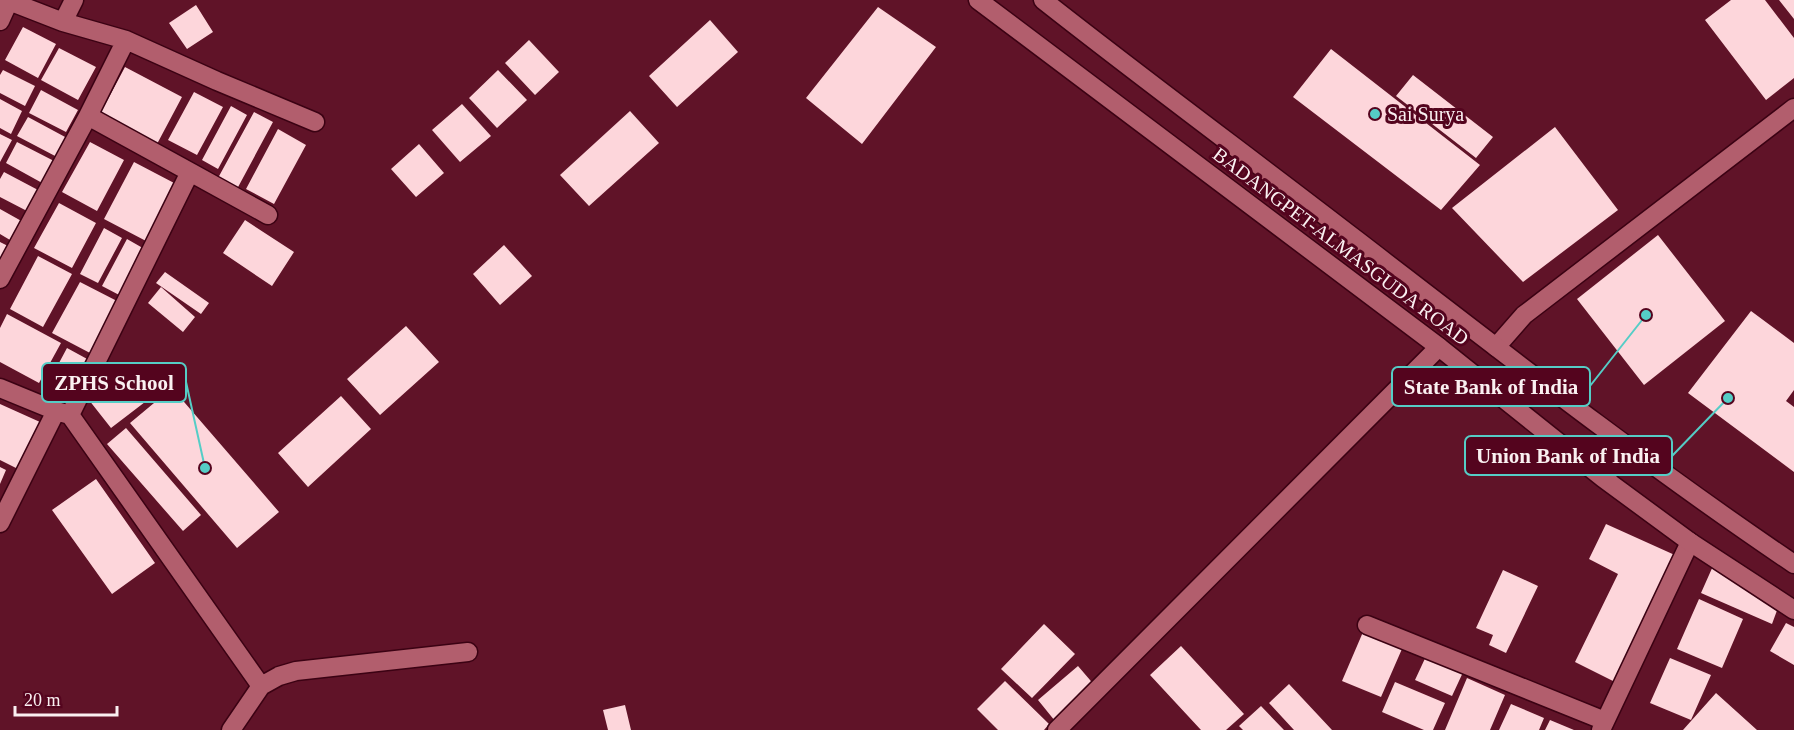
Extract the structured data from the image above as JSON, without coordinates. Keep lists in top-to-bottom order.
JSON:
{
  "streets": {
    "street": ["BADANGPET-ALMASGUDA ROAD"]
  },
  "places": [
    "Sai Surya",
    "State Bank of India",
    "Union Bank of India",
    "ZPHS School"
  ],
  "scale_bar": "20 m"
}
